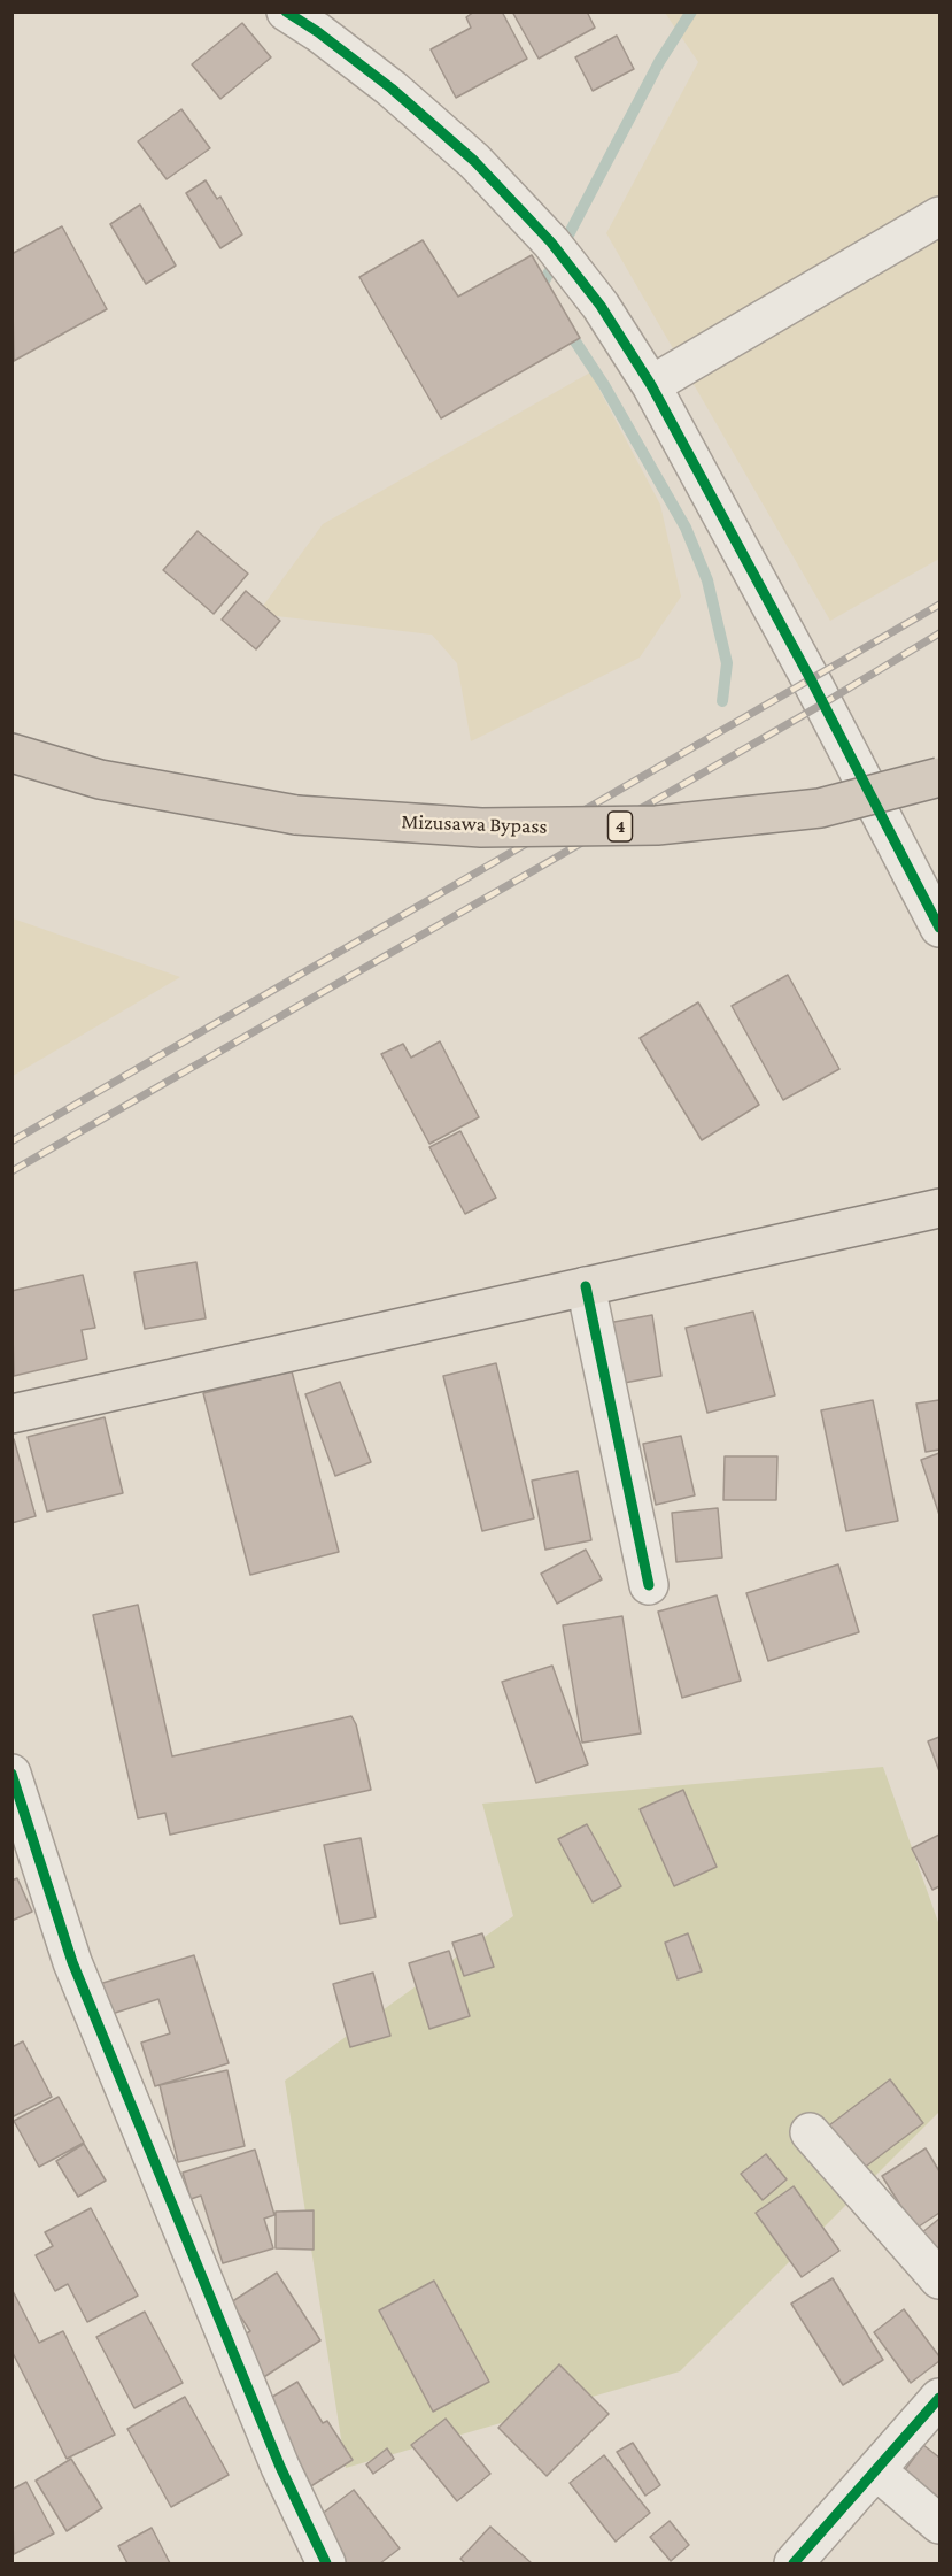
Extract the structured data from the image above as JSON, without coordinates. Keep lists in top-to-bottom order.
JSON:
{
  "streets": {
    "highway": ["Mizusawa Bypass", "4"]
  }
}
